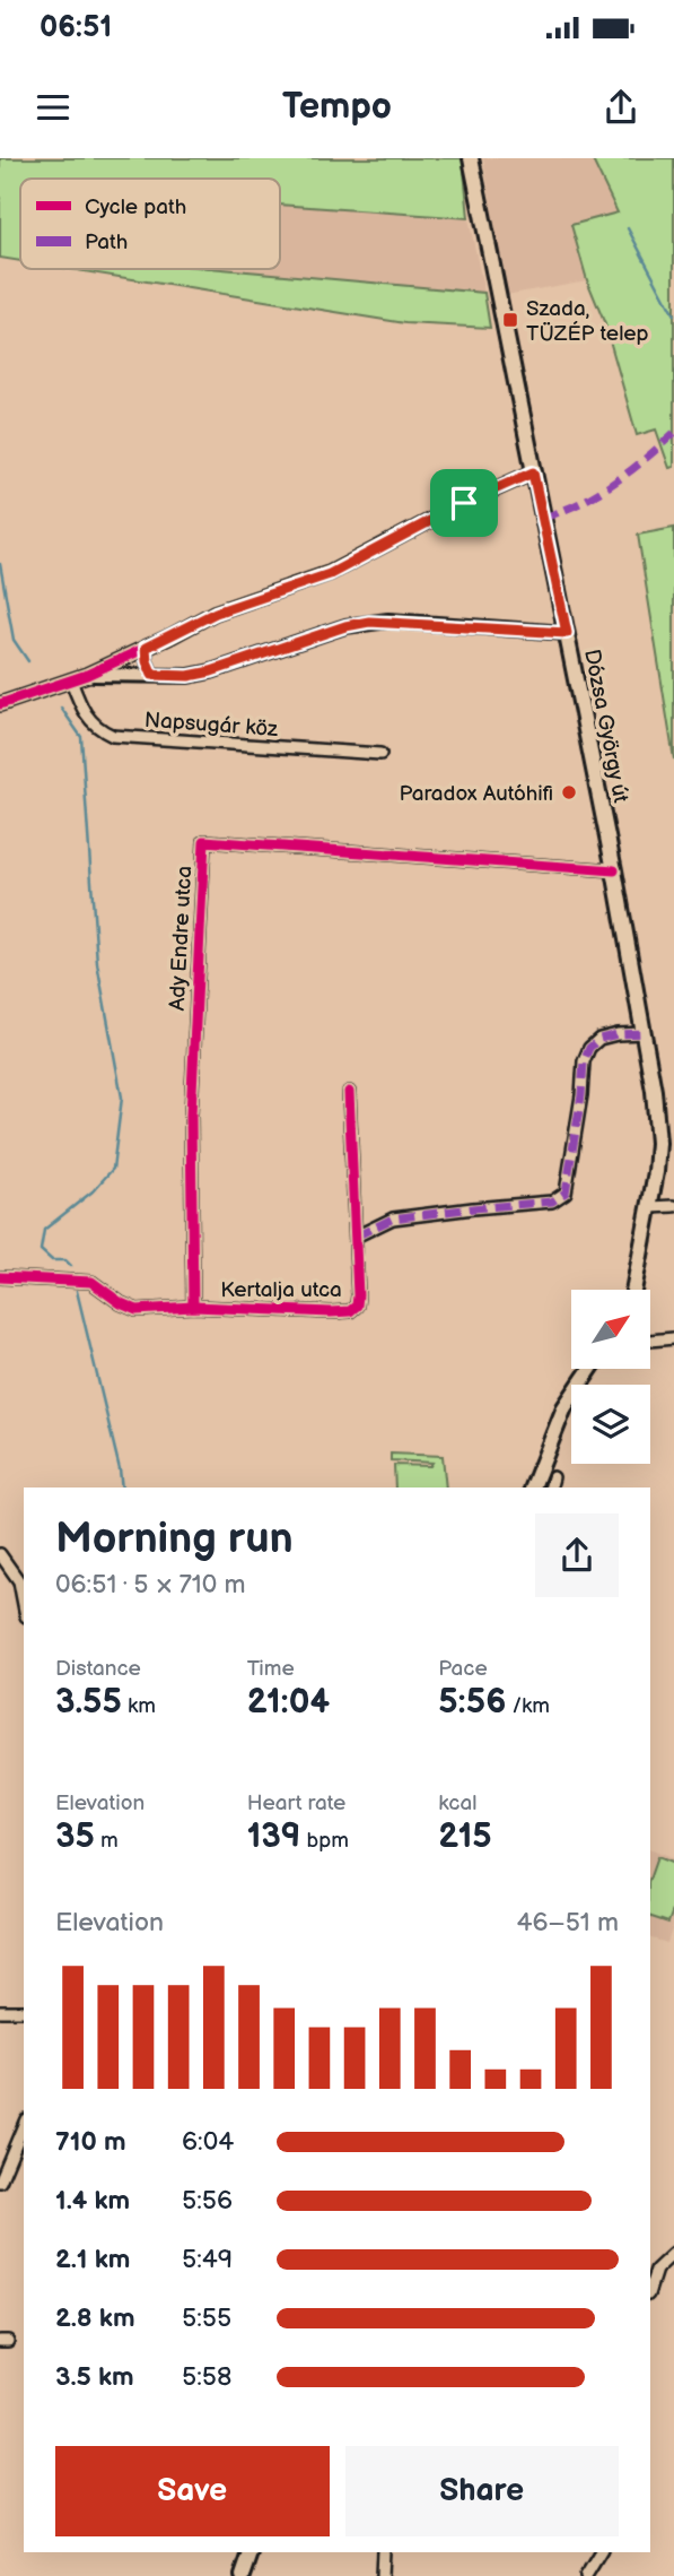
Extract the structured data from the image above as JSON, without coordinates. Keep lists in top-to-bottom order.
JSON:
{
  "streets": {
    "main road": ["Dózsa György út"],
    "street": ["Napsugár köz", "Ady Endre utca", "Kertalja utca"]
  },
  "crossings": [
    ["Dózsa György út", "Ady Endre utca"],
    ["Ady Endre utca", "Kertalja utca"]
  ],
  "places": {
    "transit": ["Szada, TÜZÉP telep"],
    "other": ["Paradox Autóhifi"]
  },
  "legend": ["Cycle path", "Path"],
  "north": "top right",
  "page": {
    "status": "06:51",
    "header": "Tempo",
    "heading": ["Morning run", "06:51 · 5 × 710 m"],
    "stats": [
      ["Distance", "3.55 km"],
      ["Time", "21:04"],
      ["Pace", "5:56 /km"],
      ["Elevation", "35 m"],
      ["Heart rate", "139 bpm"],
      ["kcal", "215"]
    ],
    "chart": ["Elevation", "46–51 m"],
    "list": [
      {
        "name": "710 m",
        "note": "6:04"
      },
      {
        "name": "1.4 km",
        "note": "5:56"
      },
      {
        "name": "2.1 km",
        "note": "5:49"
      },
      {
        "name": "2.8 km",
        "note": "5:55"
      },
      {
        "name": "3.5 km",
        "note": "5:58"
      }
    ],
    "buttons": ["Save", "Share"]
  }
}
